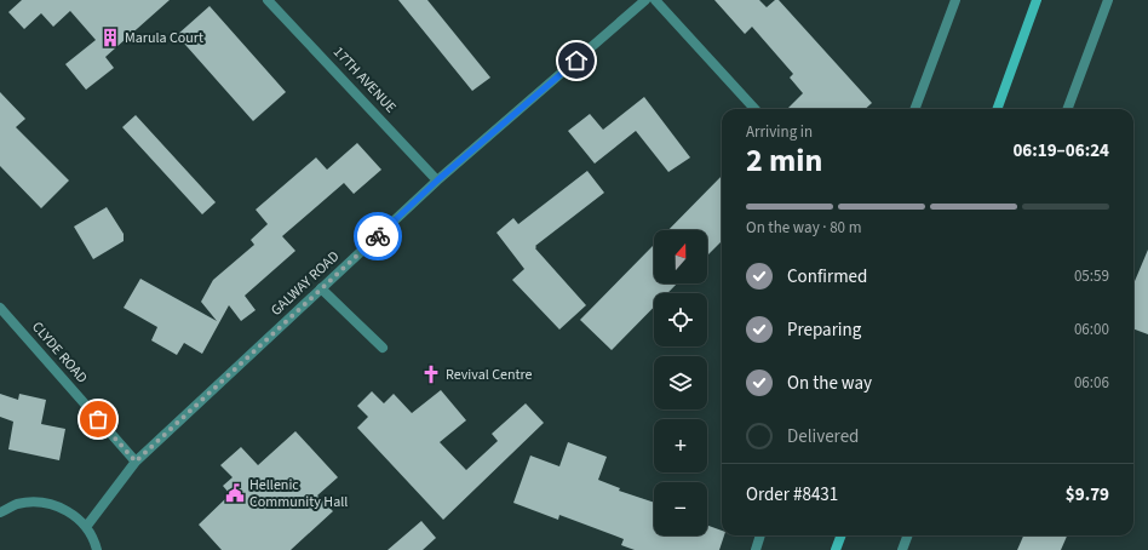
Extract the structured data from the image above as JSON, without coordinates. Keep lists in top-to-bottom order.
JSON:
{
  "streets": {
    "street": ["GALWAY ROAD", "CLYDE ROAD"]
  },
  "crossings": [
    ["GALWAY ROAD", "CLYDE ROAD"]
  ],
  "places": {
    "building": ["Marula Court"],
    "church": ["Revival Centre"],
    "public building": ["Hellenic Community Hall"]
  },
  "north": "top",
  "page": {
    "heading": ["2 min", "Arriving in", "06:19–06:24"],
    "panel": ["Order #8431", "$9.79"],
    "bar": "On the way · 80 m",
    "map_buttons": ["+", "−"],
    "list": [
      ["Confirmed", "05:59"],
      ["Preparing", "06:00"],
      ["On the way", "06:06"],
      "Delivered"
    ]
  }
}
